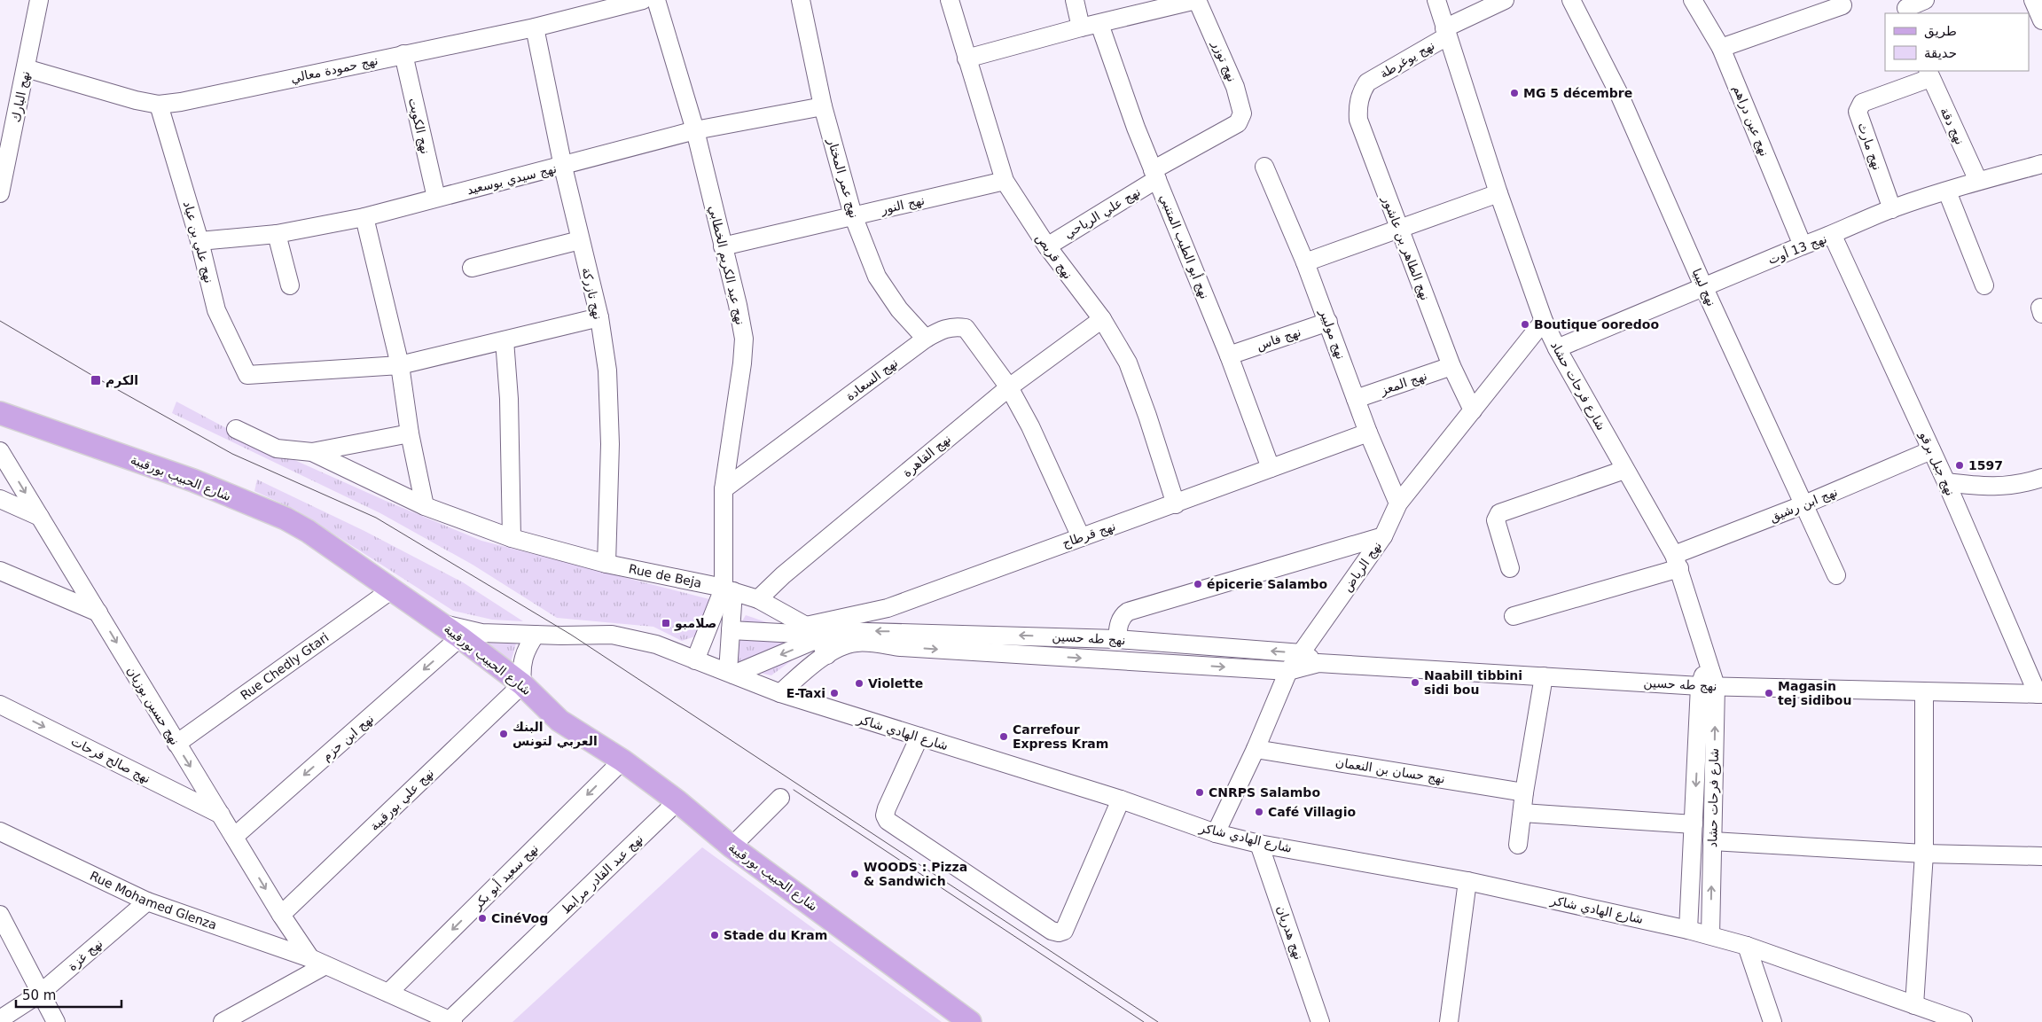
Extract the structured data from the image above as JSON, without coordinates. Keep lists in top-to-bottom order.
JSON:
{
  "streets": {
    "main road": ["شارع الحبيب بورقيبة"],
    "street": [
      "نهج يوغرطة",
      "نهج توزر",
      "نهج حمودة معالي",
      "نهج البارك",
      "نهج عين دراهم",
      "نهج الكويت",
      "نهج دقة",
      "نهج مارث",
      "نهج عمر المختار",
      "نهج سيدي بوسعيد",
      "نهج النور",
      "نهج علي الرياحي",
      "نهج علي بن عياد",
      "نهج أبو الطيب المتنبي",
      "نهج الطاهر بن عاشور",
      "نهج 13 أوت",
      "نهج قربص",
      "نهج عبد الكريم الخطابي",
      "نهج ليبيا",
      "نهج تازركة",
      "نهج موليير",
      "نهج فاس",
      "نهج السعادة",
      "نهج المعز",
      "شارع فرحات حشاد",
      "نهج القاهرة",
      "نهج جبل برقو",
      "نهج ابن رشيق",
      "نهج قرطاج",
      "نهج الرياض",
      "Rue de Beja",
      "نهج طه حسين",
      "Rue Chedly Gtari",
      "نهج حسين بوزيان",
      "شارع الهادي شاكر",
      "نهج ابن حزم",
      "نهج صالح فرحات",
      "نهج حسان بن النعمان",
      "نهج علي بورقيبة",
      "نهج عبد القادر مرابط",
      "نهج سعيد أبو بكر",
      "Rue Mohamed Glenza",
      "نهج هدريان",
      "نهج غزة"
    ]
  },
  "crossings": [
    ["نهج يوغرطة", "نهج الطاهر بن عاشور"],
    ["نهج يوغرطة", "شارع فرحات حشاد"],
    ["نهج توزر", "نهج علي الرياحي"],
    ["نهج حمودة معالي", "نهج البارك"],
    ["نهج حمودة معالي", "نهج الكويت"],
    ["نهج حمودة معالي", "نهج علي بن عياد"],
    ["نهج حمودة معالي", "نهج تازركة"],
    ["نهج عين دراهم", "نهج 13 أوت"],
    ["نهج الكويت", "نهج سيدي بوسعيد"],
    ["نهج دقة", "نهج مارث"],
    ["نهج دقة", "نهج 13 أوت"],
    ["نهج مارث", "نهج 13 أوت"],
    ["نهج عمر المختار", "نهج سيدي بوسعيد"],
    ["نهج عمر المختار", "نهج النور"],
    ["نهج عمر المختار", "نهج السعادة"],
    ["نهج سيدي بوسعيد", "نهج علي بن عياد"],
    ["نهج سيدي بوسعيد", "نهج عبد الكريم الخطابي"],
    ["نهج سيدي بوسعيد", "نهج تازركة"],
    ["نهج النور", "نهج قربص"],
    ["نهج النور", "نهج عبد الكريم الخطابي"],
    ["نهج علي الرياحي", "نهج أبو الطيب المتنبي"],
    ["نهج علي الرياحي", "نهج قربص"],
    ["نهج أبو الطيب المتنبي", "نهج فاس"],
    ["نهج أبو الطيب المتنبي", "نهج قرطاج"],
    ["نهج الطاهر بن عاشور", "نهج المعز"],
    ["نهج الطاهر بن عاشور", "نهج الرياض"],
    ["نهج 13 أوت", "نهج ليبيا"],
    ["نهج 13 أوت", "شارع فرحات حشاد"],
    ["نهج 13 أوت", "نهج جبل برقو"],
    ["نهج قربص", "نهج القاهرة"],
    ["نهج قربص", "نهج قرطاج"],
    ["نهج عبد الكريم الخطابي", "نهج السعادة"],
    ["نهج عبد الكريم الخطابي", "Rue de Beja"],
    ["نهج عبد الكريم الخطابي", "شارع الهادي شاكر"],
    ["نهج ليبيا", "نهج ابن رشيق"],
    ["نهج تازركة", "Rue de Beja"],
    ["نهج موليير", "نهج فاس"],
    ["نهج موليير", "نهج المعز"],
    ["نهج موليير", "نهج قرطاج"],
    ["نهج موليير", "نهج الرياض"],
    ["نهج السعادة", "نهج القاهرة"],
    ["شارع فرحات حشاد", "نهج ابن رشيق"],
    ["شارع فرحات حشاد", "نهج الرياض"],
    ["شارع فرحات حشاد", "نهج طه حسين"],
    ["شارع فرحات حشاد", "شارع الهادي شاكر"],
    ["نهج القاهرة", "Rue de Beja"],
    ["نهج جبل برقو", "نهج ابن رشيق"],
    ["نهج جبل برقو", "نهج طه حسين"],
    ["شارع الحبيب بورقيبة", "Rue Chedly Gtari"],
    ["شارع الحبيب بورقيبة", "شارع الهادي شاكر"],
    ["شارع الحبيب بورقيبة", "نهج ابن حزم"],
    ["شارع الحبيب بورقيبة", "نهج علي بورقيبة"],
    ["شارع الحبيب بورقيبة", "نهج عبد القادر مرابط"],
    ["شارع الحبيب بورقيبة", "نهج سعيد أبو بكر"],
    ["نهج قرطاج", "Rue de Beja"],
    ["نهج الرياض", "نهج طه حسين"],
    ["نهج الرياض", "شارع الهادي شاكر"],
    ["نهج الرياض", "نهج حسان بن النعمان"],
    ["Rue Chedly Gtari", "نهج حسين بوزيان"],
    ["نهج حسين بوزيان", "نهج ابن حزم"],
    ["نهج حسين بوزيان", "نهج صالح فرحات"],
    ["نهج حسين بوزيان", "نهج علي بورقيبة"],
    ["نهج حسين بوزيان", "Rue Mohamed Glenza"],
    ["شارع الهادي شاكر", "نهج هدريان"],
    ["نهج عبد القادر مرابط", "Rue Mohamed Glenza"],
    ["نهج سعيد أبو بكر", "Rue Mohamed Glenza"],
    ["Rue Mohamed Glenza", "نهج غزة"]
  ],
  "one_way": [
    "نهج حسين بوزيان",
    "نهج ابن حزم",
    "نهج صالح فرحات",
    "نهج سعيد أبو بكر"
  ],
  "places": {
    "other": [
      "MG 5 décembre",
      "Boutique ooredoo",
      "1597",
      "épicerie Salambo",
      "Naabill tibbini sidi bou",
      "Violette",
      "E-Taxi",
      "Magasin tej sidibou",
      "البنك العربي لتونس",
      "Carrefour Express Kram",
      "CNRPS Salambo",
      "Café Villagio",
      "WOODS : Pizza & Sandwich",
      "CinéVog",
      "Stade du Kram"
    ],
    "transit": ["الكرم", "صلامبو"]
  },
  "legend": ["طريق", "حديقة"],
  "scale_bar": "50 m"
}
